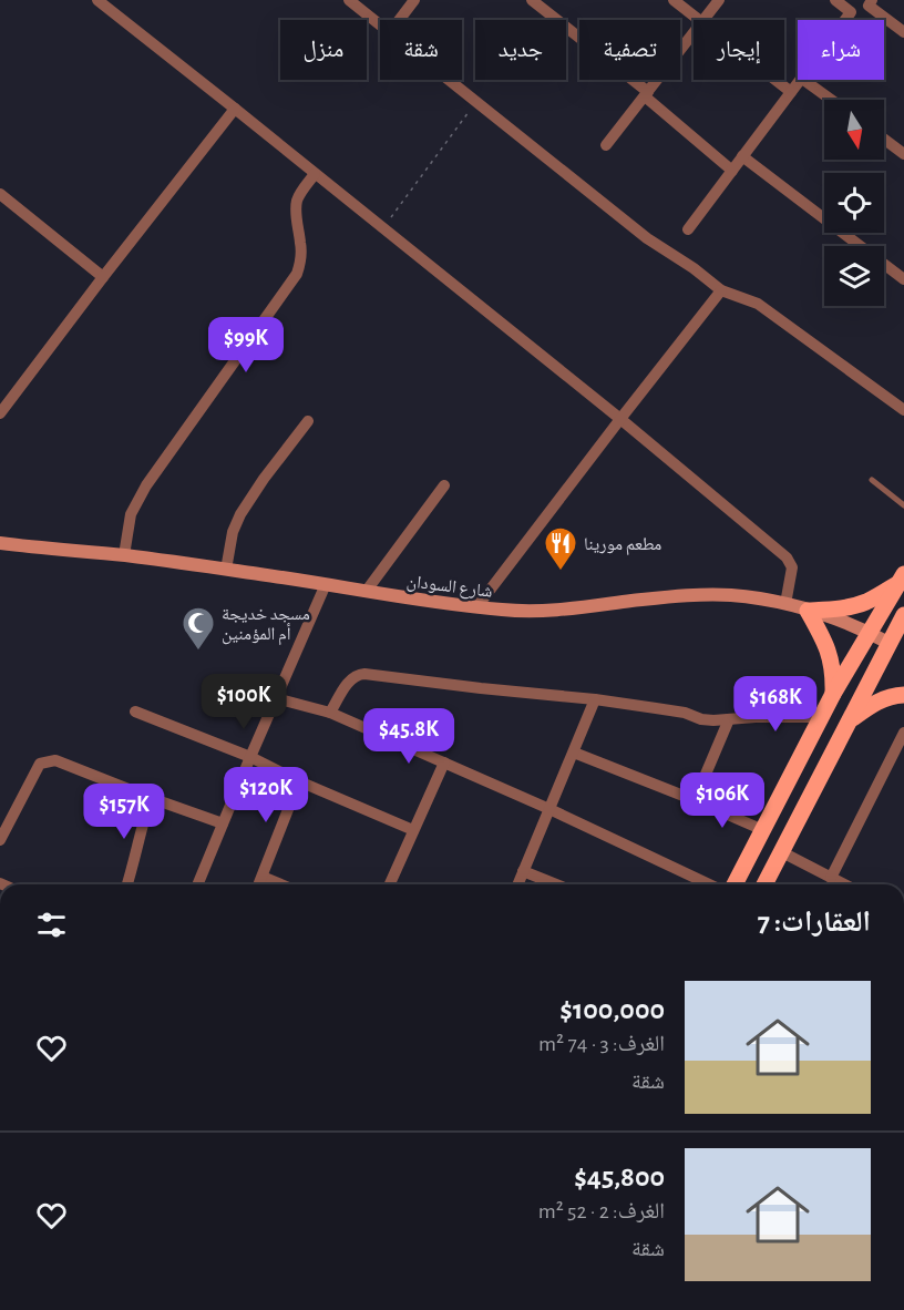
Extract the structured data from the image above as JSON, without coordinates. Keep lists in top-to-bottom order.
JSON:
{
  "streets": {
    "main road": ["شارع السودان"]
  },
  "places": {
    "restaurant": ["مطعم مورينا"],
    "mosque": ["مسجد خديجة أم المؤمنين"]
  },
  "north": "bottom",
  "page": {
    "chip": [
      "شراء",
      "إيجار",
      "تصفية",
      "جديد",
      "شقة",
      "منزل"
    ],
    "price": [
      "$99K",
      "$100K",
      "$168K",
      "$45.8K",
      "$120K",
      "$106K",
      "$157K"
    ],
    "heading": "العقارات: 7",
    "list": [
      {
        "name": "$100,000",
        "note": "الغرف: 3 · 74 m² · شقة"
      },
      {
        "name": "$45,800",
        "note": "الغرف: 2 · 52 m² · شقة"
      }
    ]
  }
}
